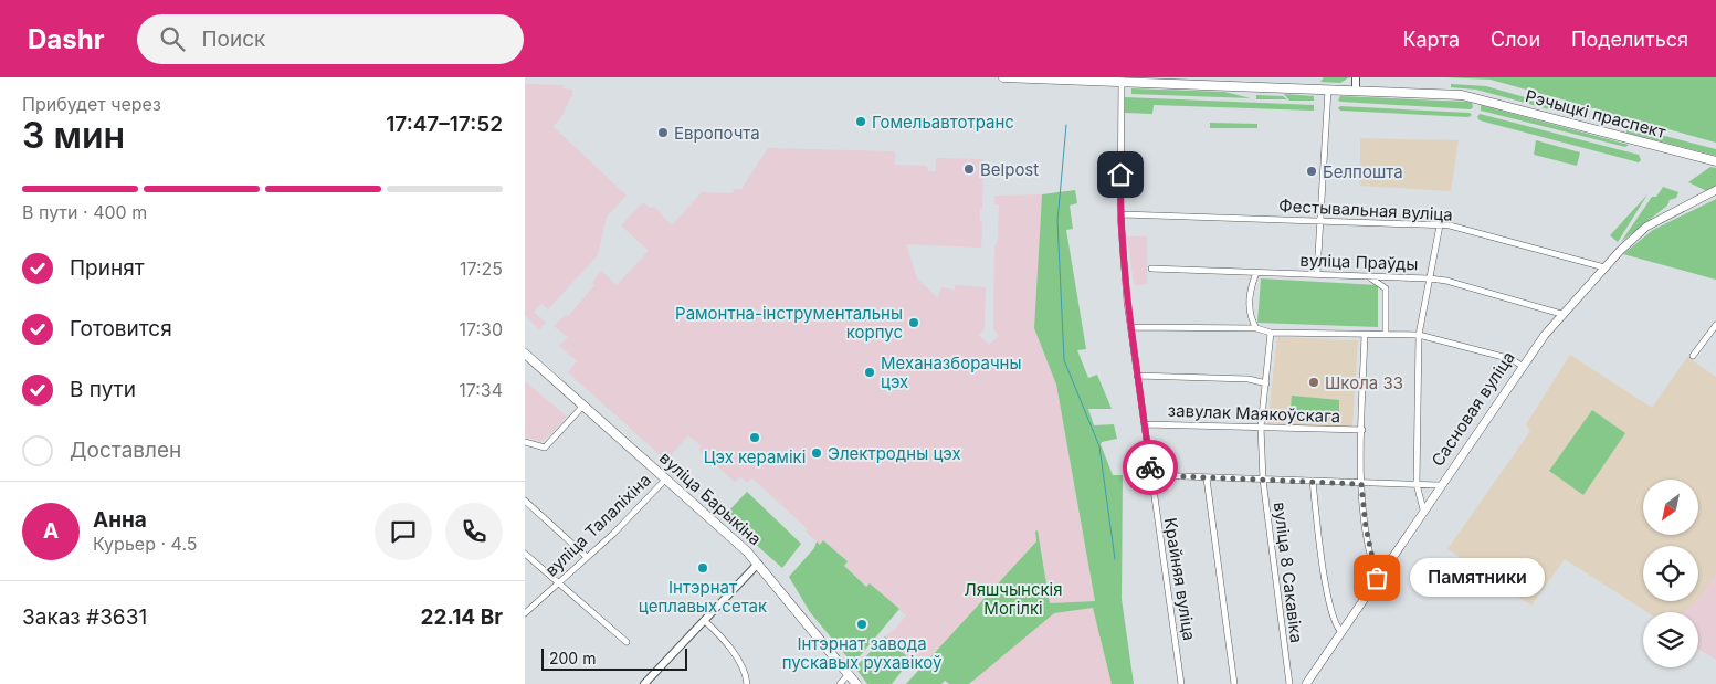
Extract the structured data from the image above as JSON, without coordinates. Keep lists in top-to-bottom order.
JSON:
{
  "streets": {
    "main road": ["Рэчыцкі праспект", "Сасновая вуліца", "вуліца Барыкіна"],
    "street": [
      "Фестывальная вуліца",
      "вуліца Праўды",
      "завулак Маякоўскага",
      "вуліца Талаліхіна",
      "вуліца 8 Сакавіка",
      "Крайняя вуліца"
    ]
  },
  "crossings": [
    ["Рэчыцкі праспект", "Крайняя вуліца"],
    ["Фестывальная вуліца", "Сасновая вуліца"],
    ["Фестывальная вуліца", "Крайняя вуліца"],
    ["вуліца Праўды", "Сасновая вуліца"],
    ["завулак Маякоўскага", "вуліца 8 Сакавіка"],
    ["завулак Маякоўскага", "Крайняя вуліца"],
    ["вуліца Барыкіна", "вуліца Талаліхіна"]
  ],
  "parks": ["Ляшчынскія Могілкі"],
  "places": [
    "Гомельавтотранс",
    "Европочта",
    "Belpost",
    "Белпошта",
    "Рамонтна-інструментальны корпус",
    "Механазборачны цэх",
    "Школа 33",
    "Цэх керамікі",
    "Электродны цэх",
    "Інтэрнат цеплавых сетак",
    "Памятники",
    "Інтэрнат завода пускавых рухавікоў"
  ],
  "scale_bar": "200 m",
  "north": "bottom left",
  "page": {
    "header": "Dashr",
    "search": "Поиск",
    "nav": ["Карта", "Слои", "Поделиться"],
    "heading": ["3 мин", "Прибудет через", "17:47–17:52"],
    "panel": [
      "Анна",
      "Курьер · 4.5",
      "Заказ #3631",
      "22.14 Br"
    ],
    "bar": "В пути · 400 m",
    "list": [
      ["Принят", "17:25"],
      ["Готовится", "17:30"],
      ["В пути", "17:34"],
      "Доставлен"
    ],
    "round": "А",
    "bubble": "Памятники",
    "scale": "200 m"
  }
}
